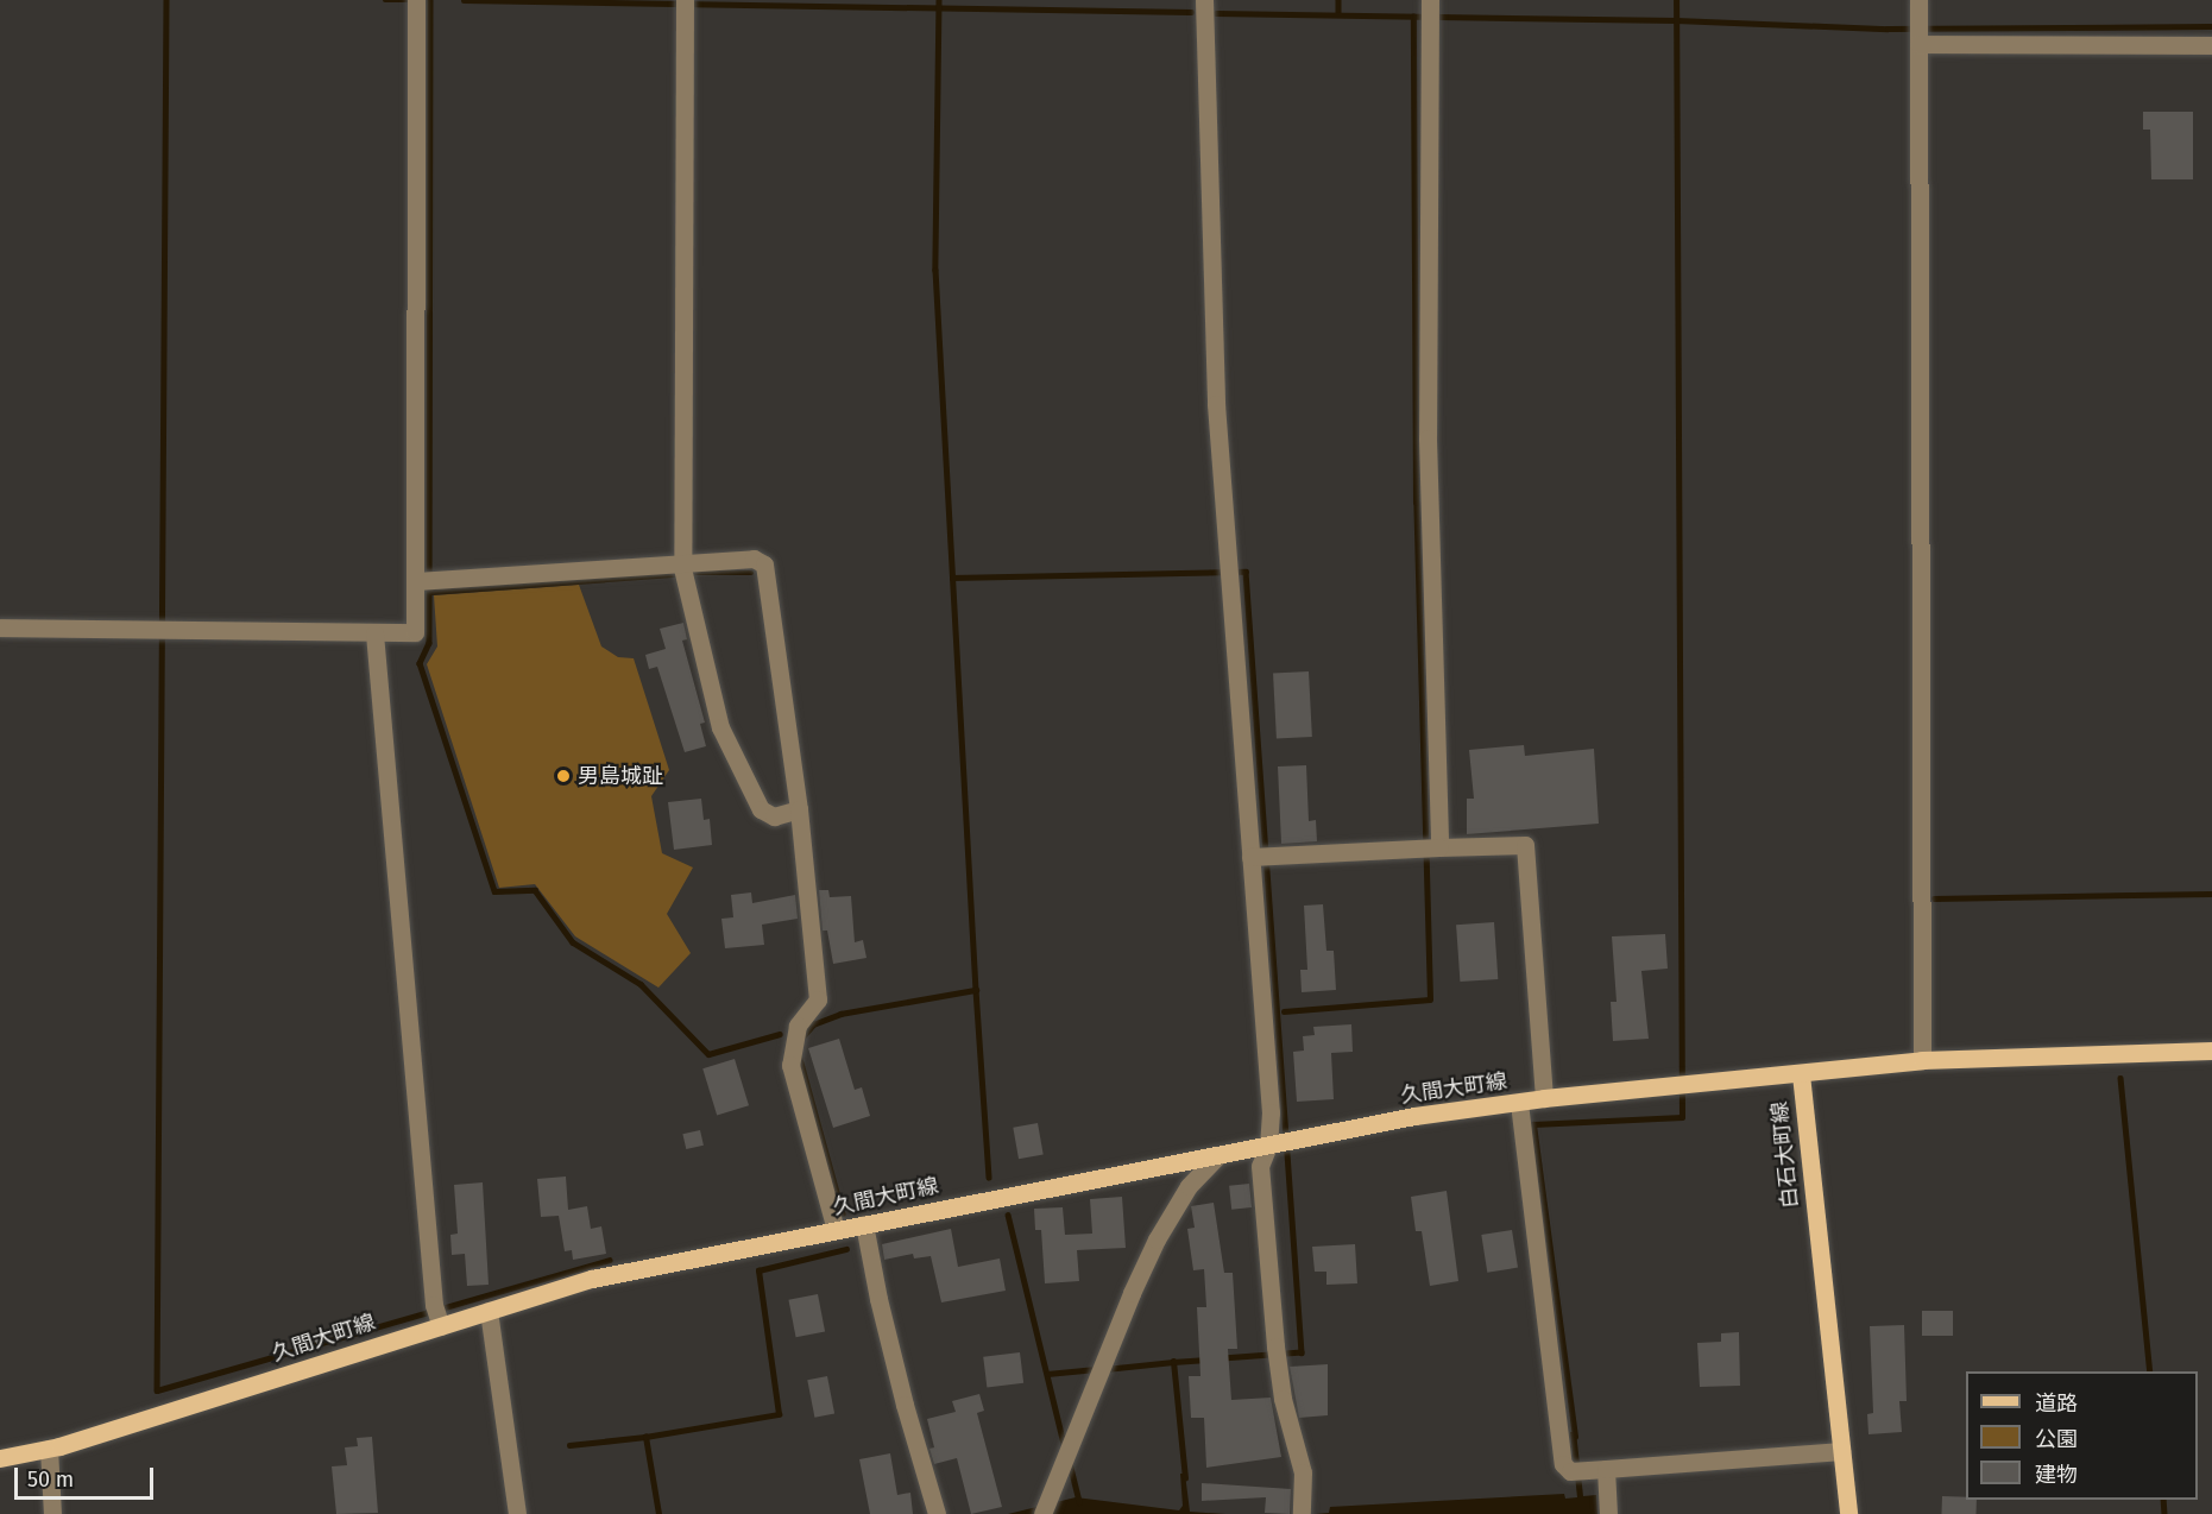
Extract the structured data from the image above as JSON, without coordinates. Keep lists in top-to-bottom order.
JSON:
{
  "streets": {
    "main road": ["久間大町線", "白石大町線"]
  },
  "crossings": [
    ["久間大町線", "白石大町線"]
  ],
  "places": ["男島城趾"],
  "legend": ["道路", "公園", "建物"],
  "scale_bar": "50 m"
}
